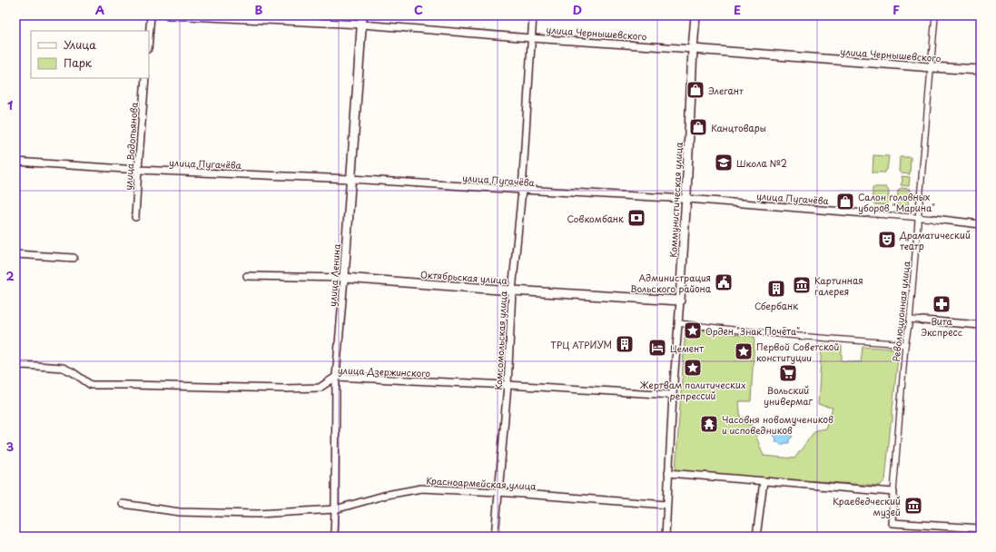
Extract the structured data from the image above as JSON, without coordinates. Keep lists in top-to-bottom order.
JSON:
{
  "streets": {
    "street": [
      "улица Чернышевского",
      "улица Водопьянова",
      "улица Пугачёва",
      "Коммунистическая улица",
      "улица Ленина",
      "Октябрьская улица",
      "Революционная улица",
      "Комсомольская улица",
      "улица Дзержинского",
      "Красноармейская улица"
    ]
  },
  "crossings": [
    ["улица Чернышевского", "Коммунистическая улица"],
    ["улица Чернышевского", "улица Ленина"],
    ["улица Чернышевского", "Революционная улица"],
    ["улица Чернышевского", "Комсомольская улица"],
    ["улица Водопьянова", "улица Пугачёва"],
    ["улица Пугачёва", "Коммунистическая улица"],
    ["улица Пугачёва", "улица Ленина"],
    ["улица Пугачёва", "Революционная улица"],
    ["улица Пугачёва", "Комсомольская улица"],
    ["Коммунистическая улица", "Октябрьская улица"],
    ["Коммунистическая улица", "улица Дзержинского"],
    ["Коммунистическая улица", "Красноармейская улица"],
    ["улица Ленина", "Октябрьская улица"],
    ["улица Ленина", "улица Дзержинского"],
    ["улица Ленина", "Красноармейская улица"],
    ["Октябрьская улица", "Комсомольская улица"],
    ["Комсомольская улица", "улица Дзержинского"],
    ["Комсомольская улица", "Красноармейская улица"]
  ],
  "places": {
    "shop": ["Элегант", "Канцтовары", "Салон головных уборов \"Марина\""],
    "school or university": ["Школа №2"],
    "bank": ["Совкомбанк"],
    "theatre": ["Драматический театр"],
    "public building": ["Администрация Вольского района"],
    "museum": ["Картинная галерея", "Краеведческий музей"],
    "building": ["Сбербанк", "ТРЦ АТРИУМ"],
    "pharmacy": ["Вита Экспресс"],
    "place": ["Орден \"Знак Почёта\"", "Первой Советской конституции", "Жертвам политических репрессий"],
    "hotel": ["Цемент"],
    "supermarket": ["Вольский универмаг"],
    "temple": ["Часовня новомучеников и исповедников"]
  },
  "legend": ["Улица", "Парк"],
  "grid": {
    "columns": [
      "A",
      "B",
      "C",
      "D",
      "E",
      "F"
    ],
    "rows": ["1", "2", "3"]
  }
}
